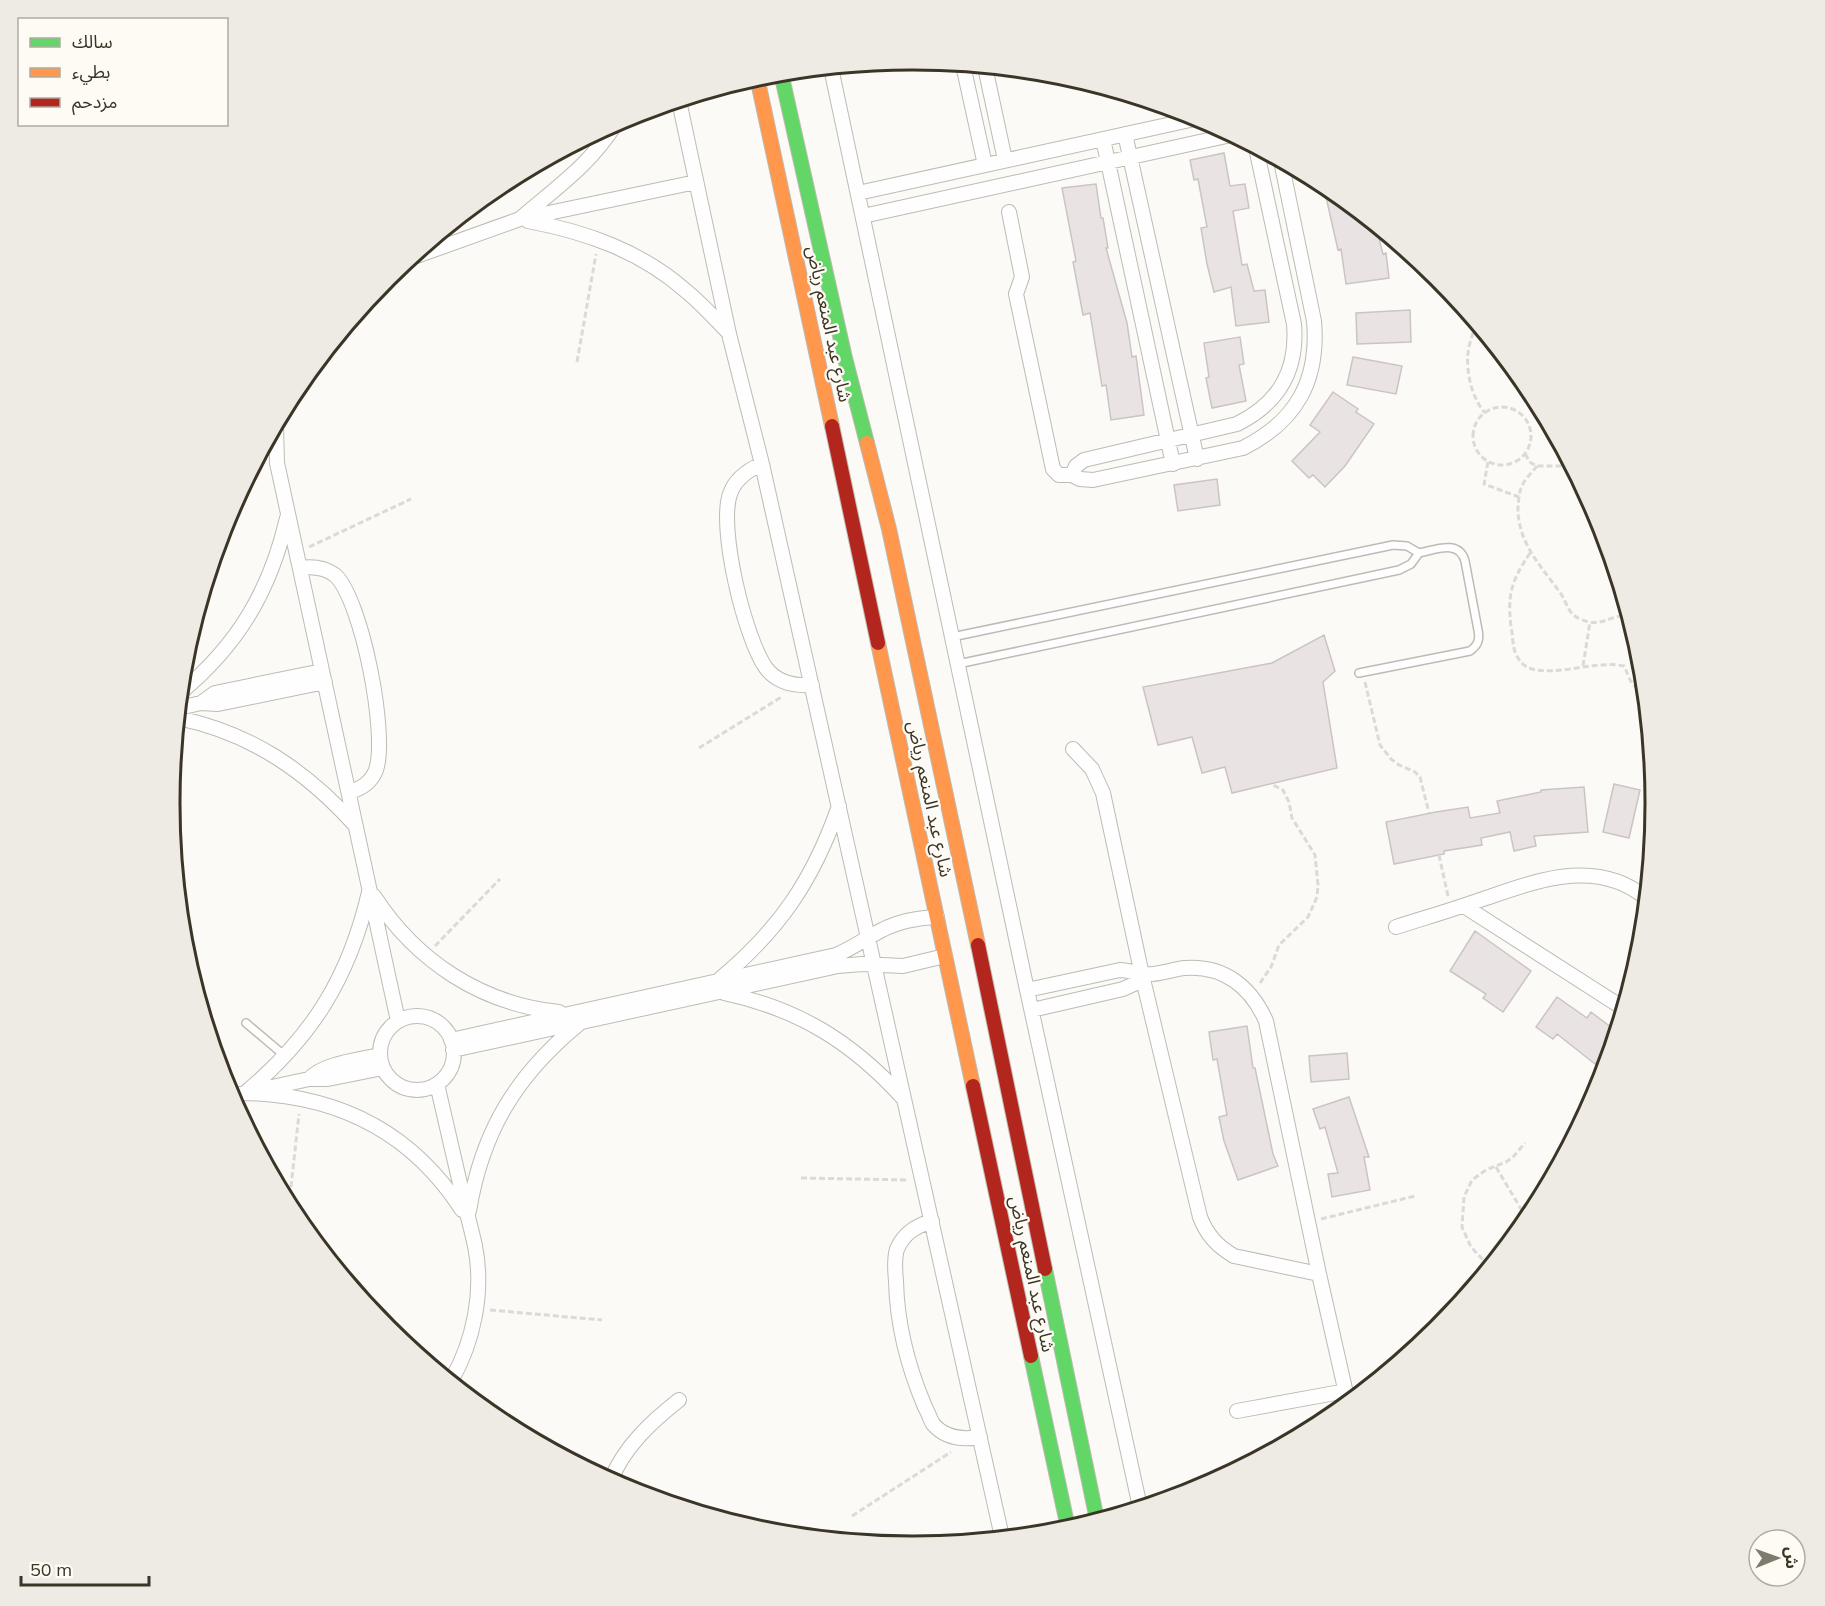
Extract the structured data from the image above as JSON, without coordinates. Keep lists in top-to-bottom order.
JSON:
{
  "streets": {
    "street": ["شارع عبد المنعم رياض"]
  },
  "legend": ["سالك", "بطيء", "مزدحم"],
  "scale_bar": "50 m",
  "north": "right"
}
